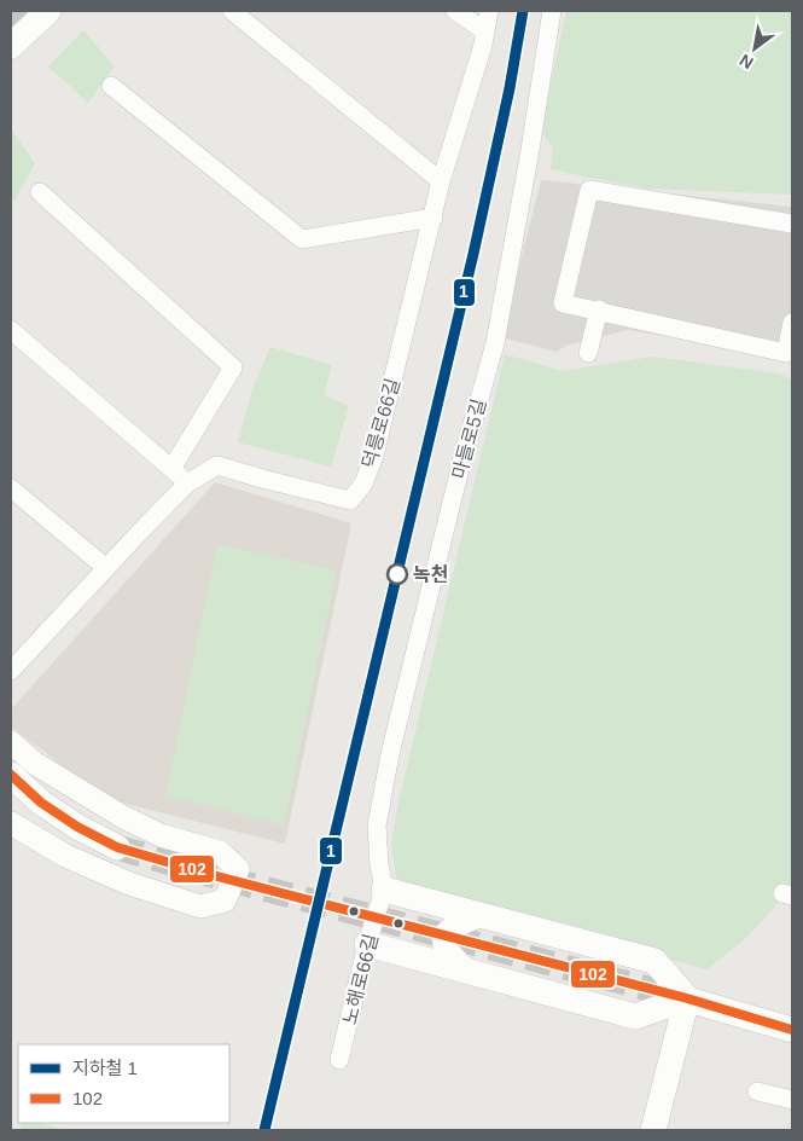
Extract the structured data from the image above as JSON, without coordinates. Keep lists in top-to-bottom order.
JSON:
{
  "streets": {
    "street": ["덕릉로66길", "마들로5길", "노해로66길"]
  },
  "crossings": [
    ["마들로5길", "노해로66길"]
  ],
  "places": ["녹천"],
  "lines": ["metro line 1", "transit line 102"],
  "legend": ["지하철 1", "102"],
  "north": "bottom left"
}
